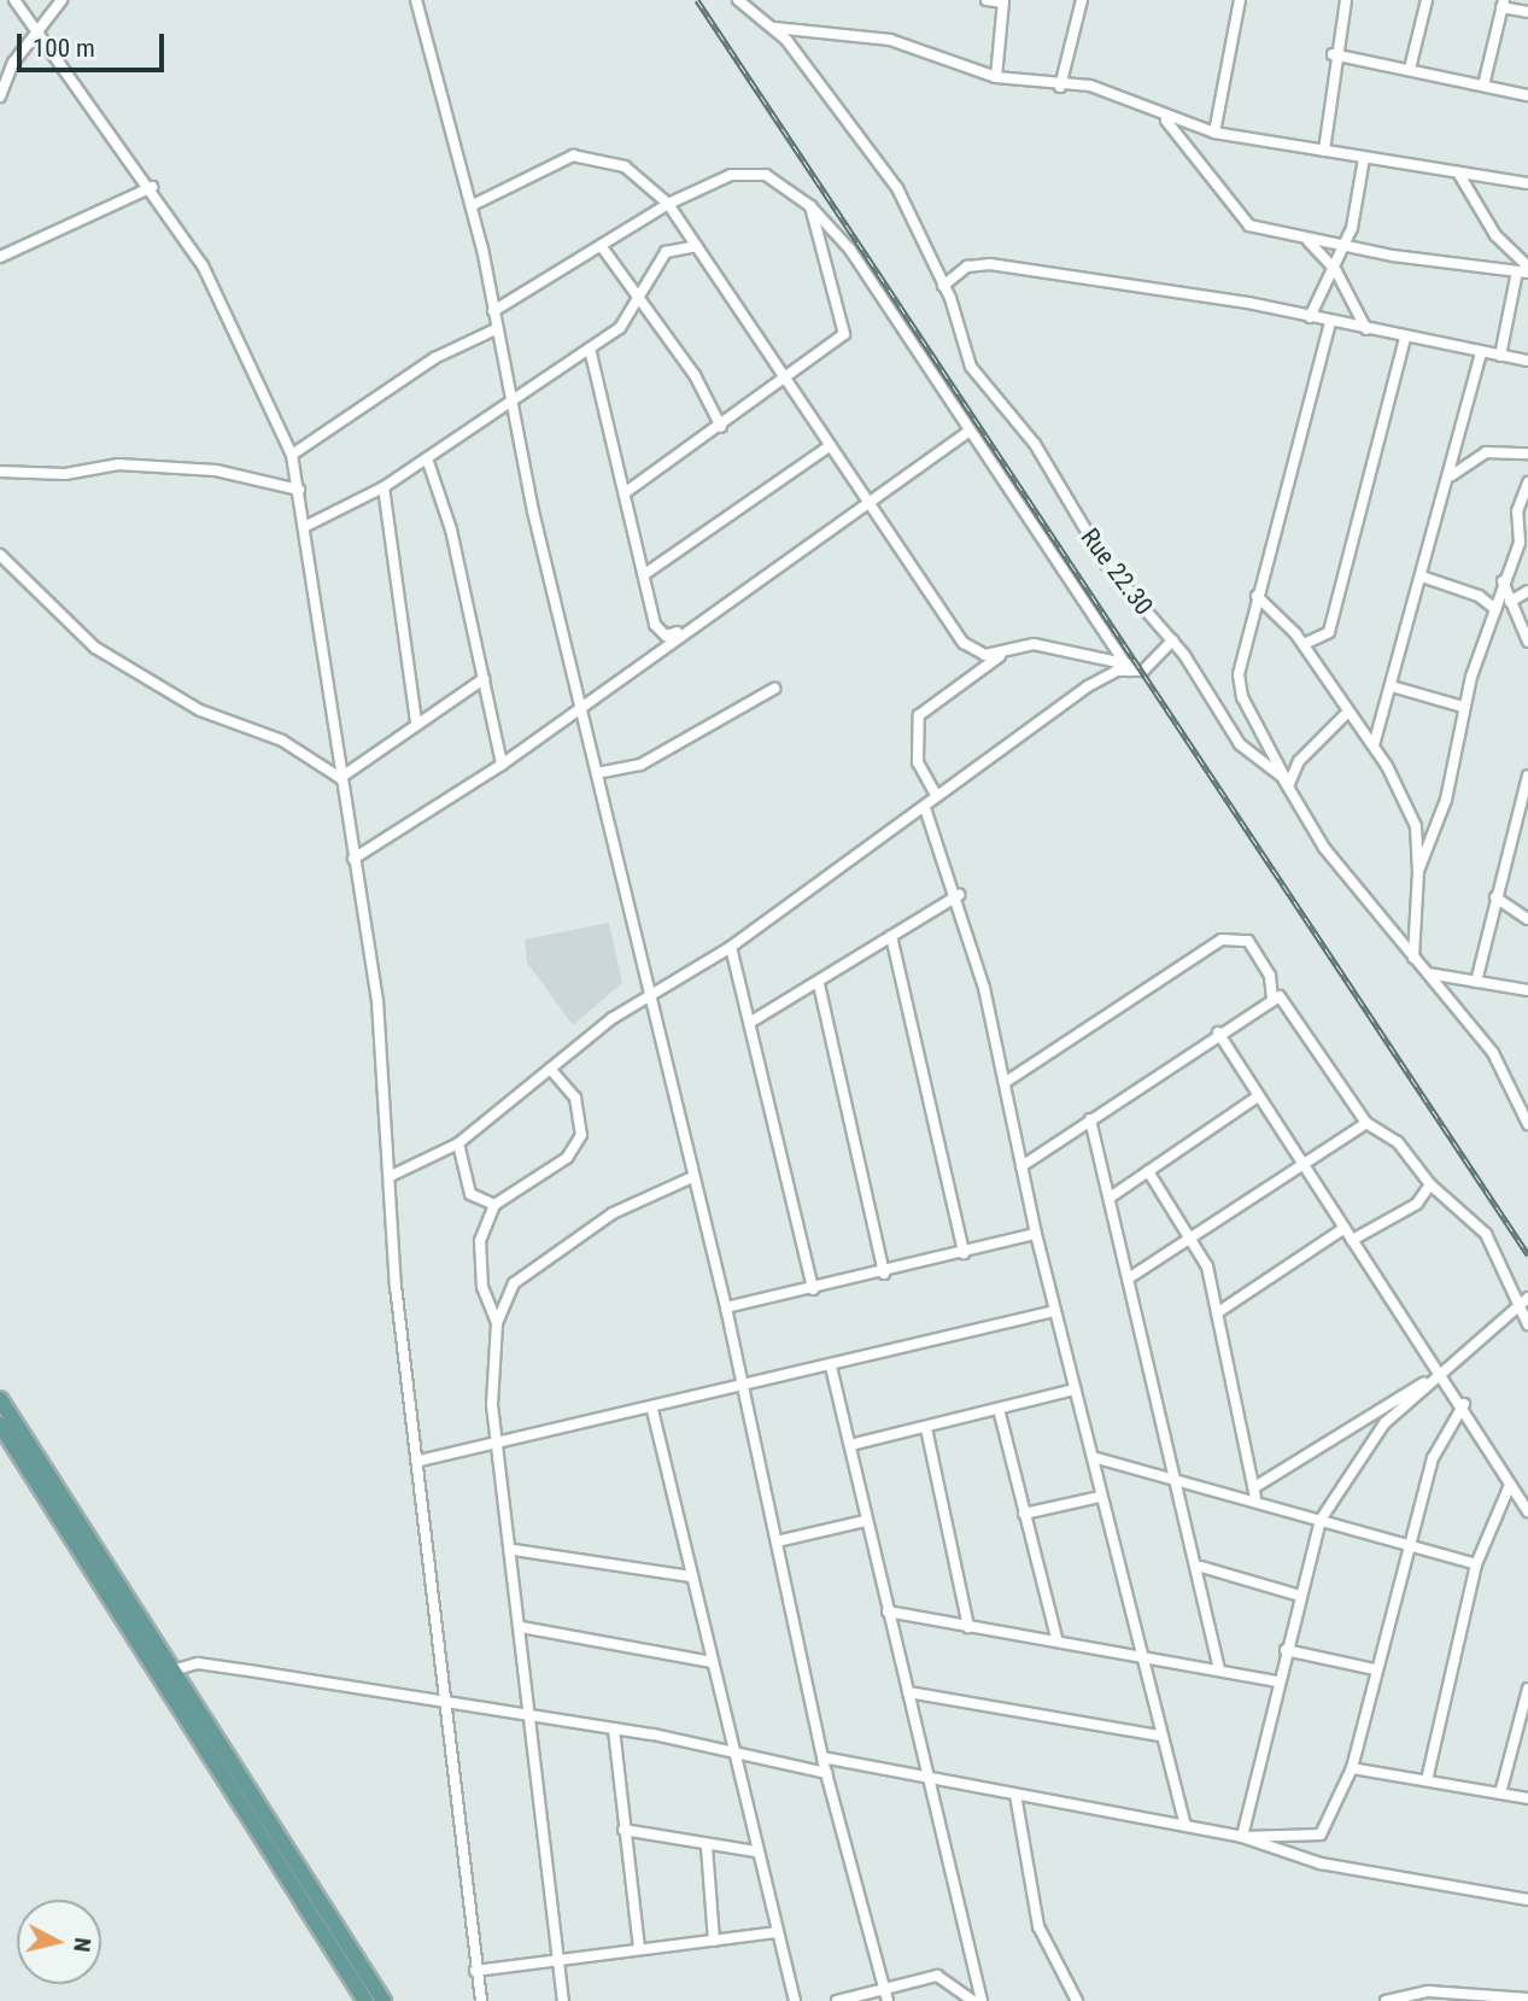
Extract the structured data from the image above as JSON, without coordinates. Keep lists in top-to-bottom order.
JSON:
{
  "streets": {
    "street": ["Rue 22.30"]
  },
  "scale_bar": "100 m",
  "north": "right"
}
